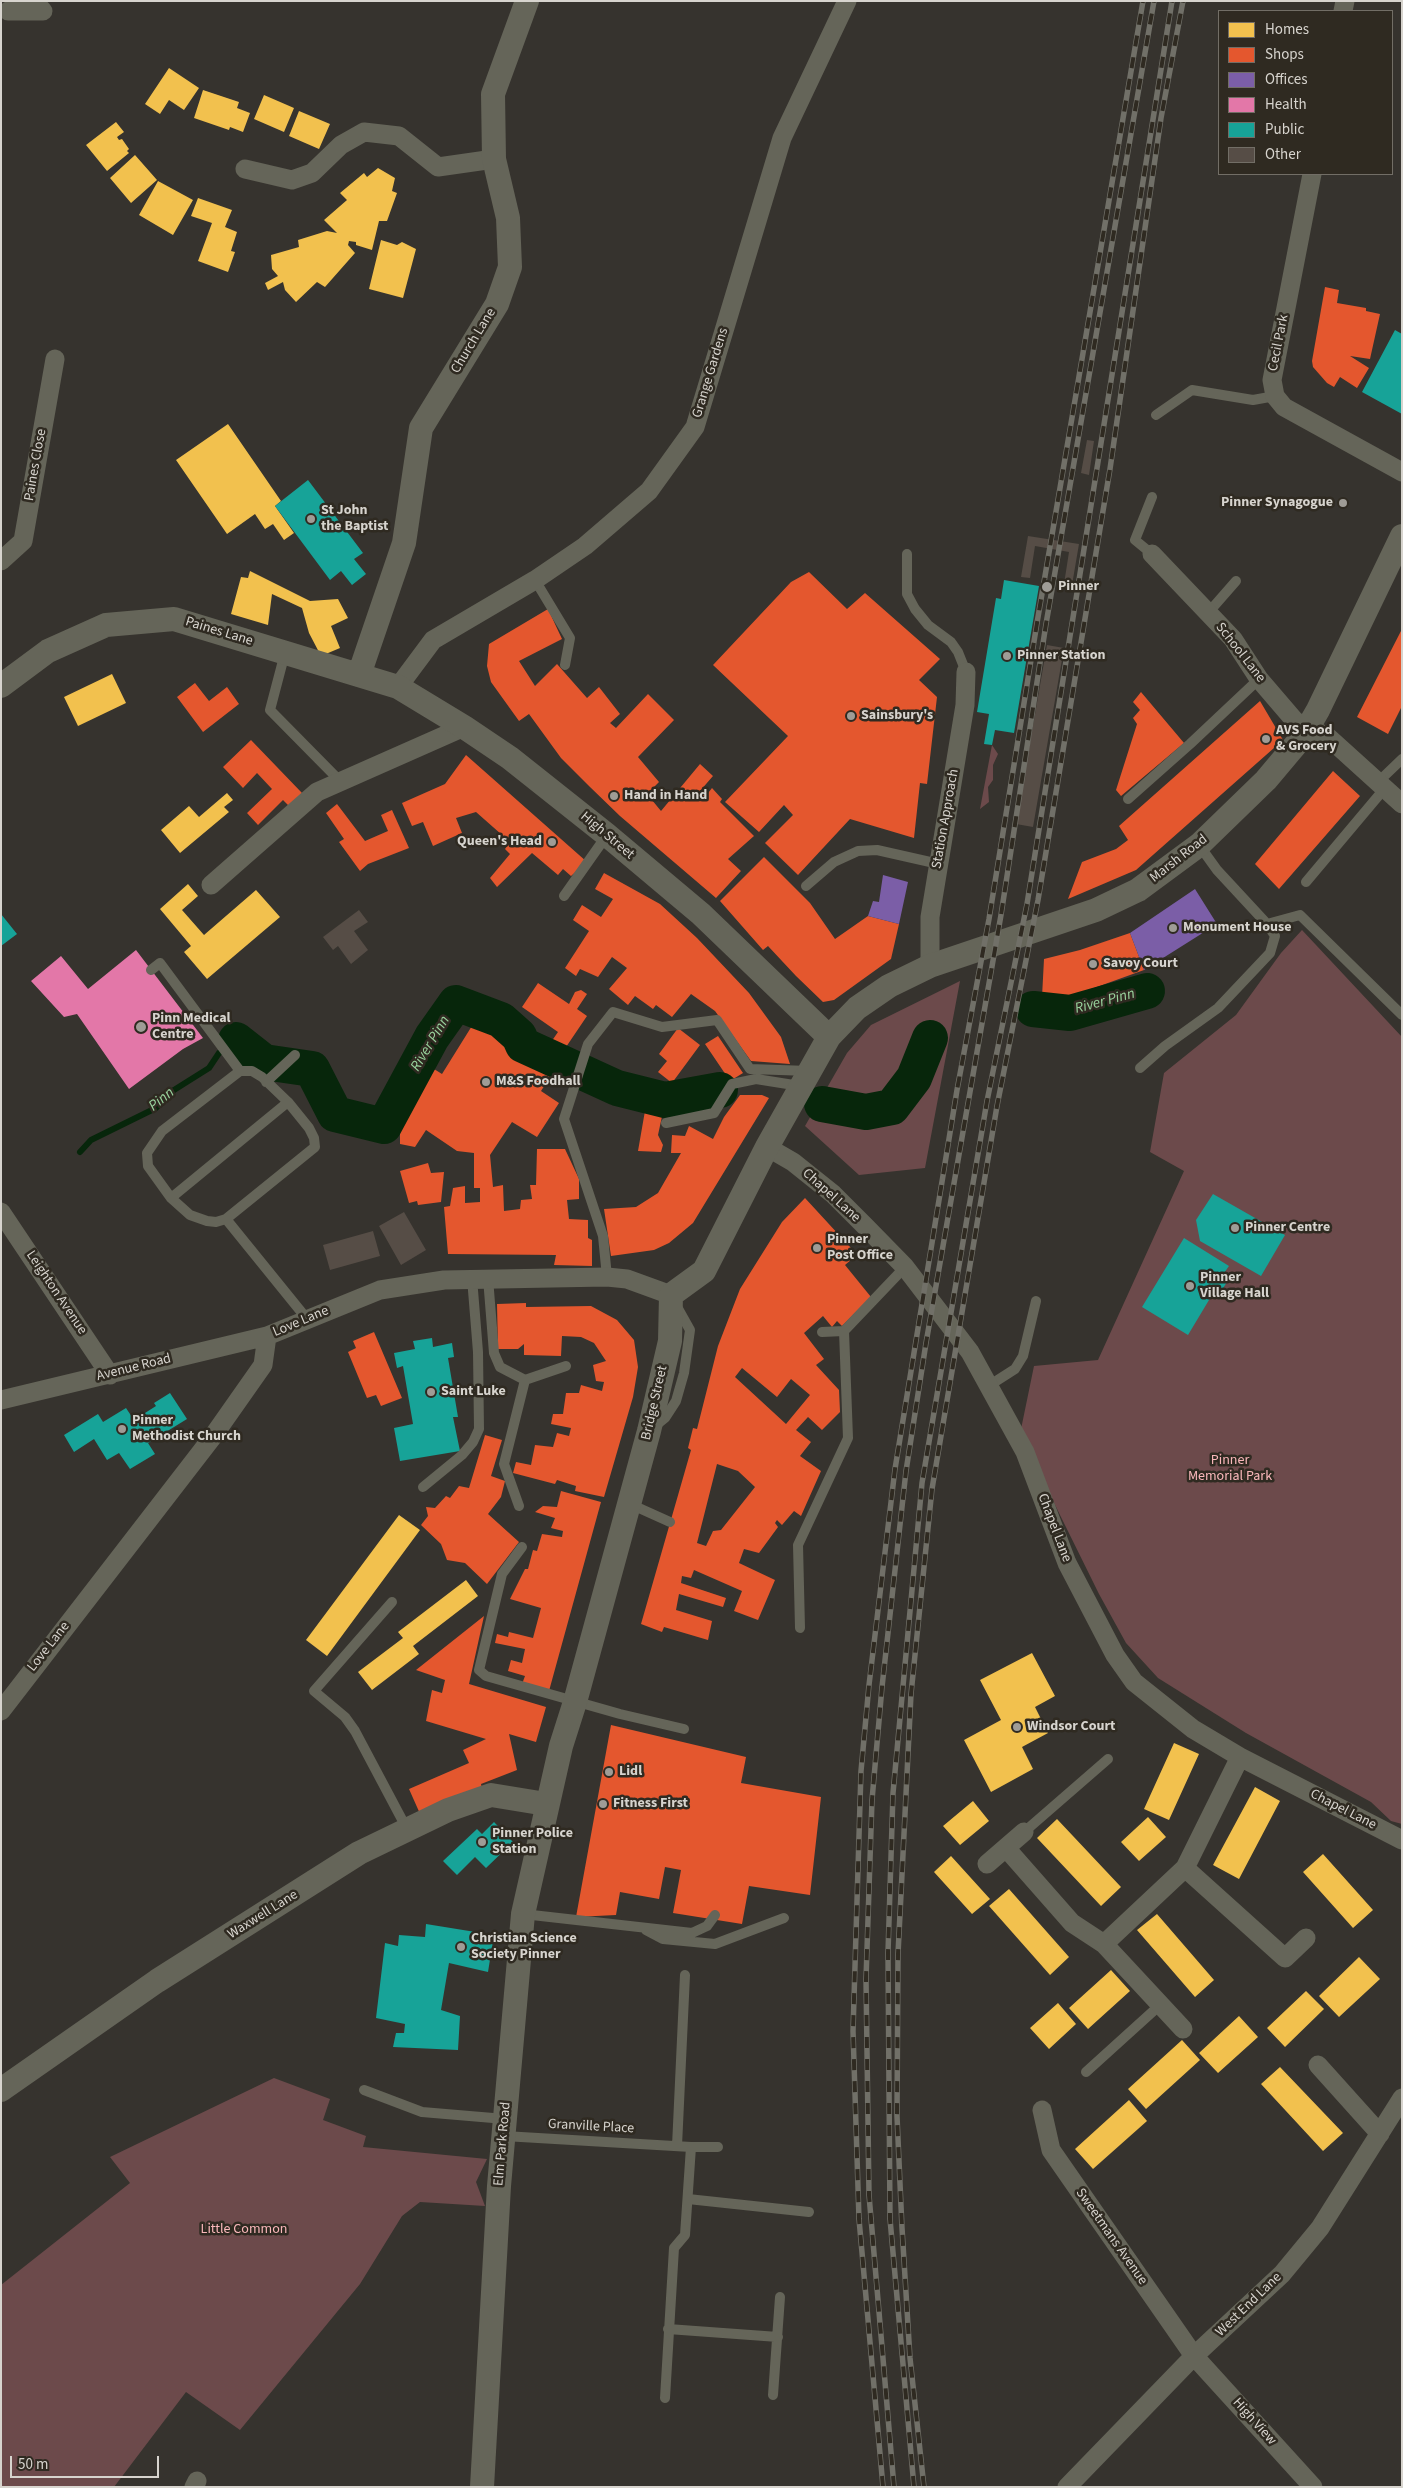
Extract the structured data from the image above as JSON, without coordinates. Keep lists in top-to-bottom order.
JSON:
{
  "streets": {
    "street": [
      "Church Lane",
      "Cecil Park",
      "Grange Gardens",
      "Paines Close",
      "Paines Lane",
      "School Lane",
      "Station Approach",
      "High Street",
      "Marsh Road",
      "Chapel Lane",
      "Leighton Avenue",
      "Love Lane",
      "Avenue Road",
      "Bridge Street",
      "Waxwell Lane",
      "Elm Park Road",
      "Sweetmans Avenue",
      "West End Lane",
      "High View"
    ],
    "lane": ["Granville Place"]
  },
  "crossings": [
    ["Church Lane", "Paines Lane"],
    ["Church Lane", "High Street"],
    ["Grange Gardens", "High Street"],
    ["Paines Lane", "High Street"],
    ["School Lane", "Marsh Road"],
    ["Station Approach", "Marsh Road"],
    ["High Street", "Marsh Road"],
    ["Leighton Avenue", "Avenue Road"],
    ["Love Lane", "Avenue Road"],
    ["Love Lane", "Bridge Street"],
    ["Bridge Street", "Waxwell Lane"],
    ["Bridge Street", "Elm Park Road"],
    ["Waxwell Lane", "Elm Park Road"],
    ["Granville Place", "Elm Park Road"],
    ["Sweetmans Avenue", "West End Lane"],
    ["Sweetmans Avenue", "High View"],
    ["West End Lane", "High View"]
  ],
  "water": ["River Pinn", "Pinn"],
  "parks": ["Pinner Memorial Park", "Little Common"],
  "places": [
    "Pinner Synagogue",
    "St John the Baptist",
    "Pinner",
    "Pinner Station",
    "Sainsbury's",
    "AVS Food & Grocery",
    "Hand in Hand",
    "Queen's Head",
    "Monument House",
    "Savoy Court",
    "Pinn Medical Centre",
    "M&S Foodhall",
    "Pinner Centre",
    "Pinner Post Office",
    "Pinner Village Hall",
    "Saint Luke",
    "Pinner Methodist Church",
    "Windsor Court",
    "Lidl",
    "Fitness First",
    "Pinner Police Station",
    "Christian Science Society Pinner"
  ],
  "legend": [
    "Homes",
    "Shops",
    "Offices",
    "Health",
    "Public",
    "Other"
  ],
  "scale_bar": "50 m"
}
